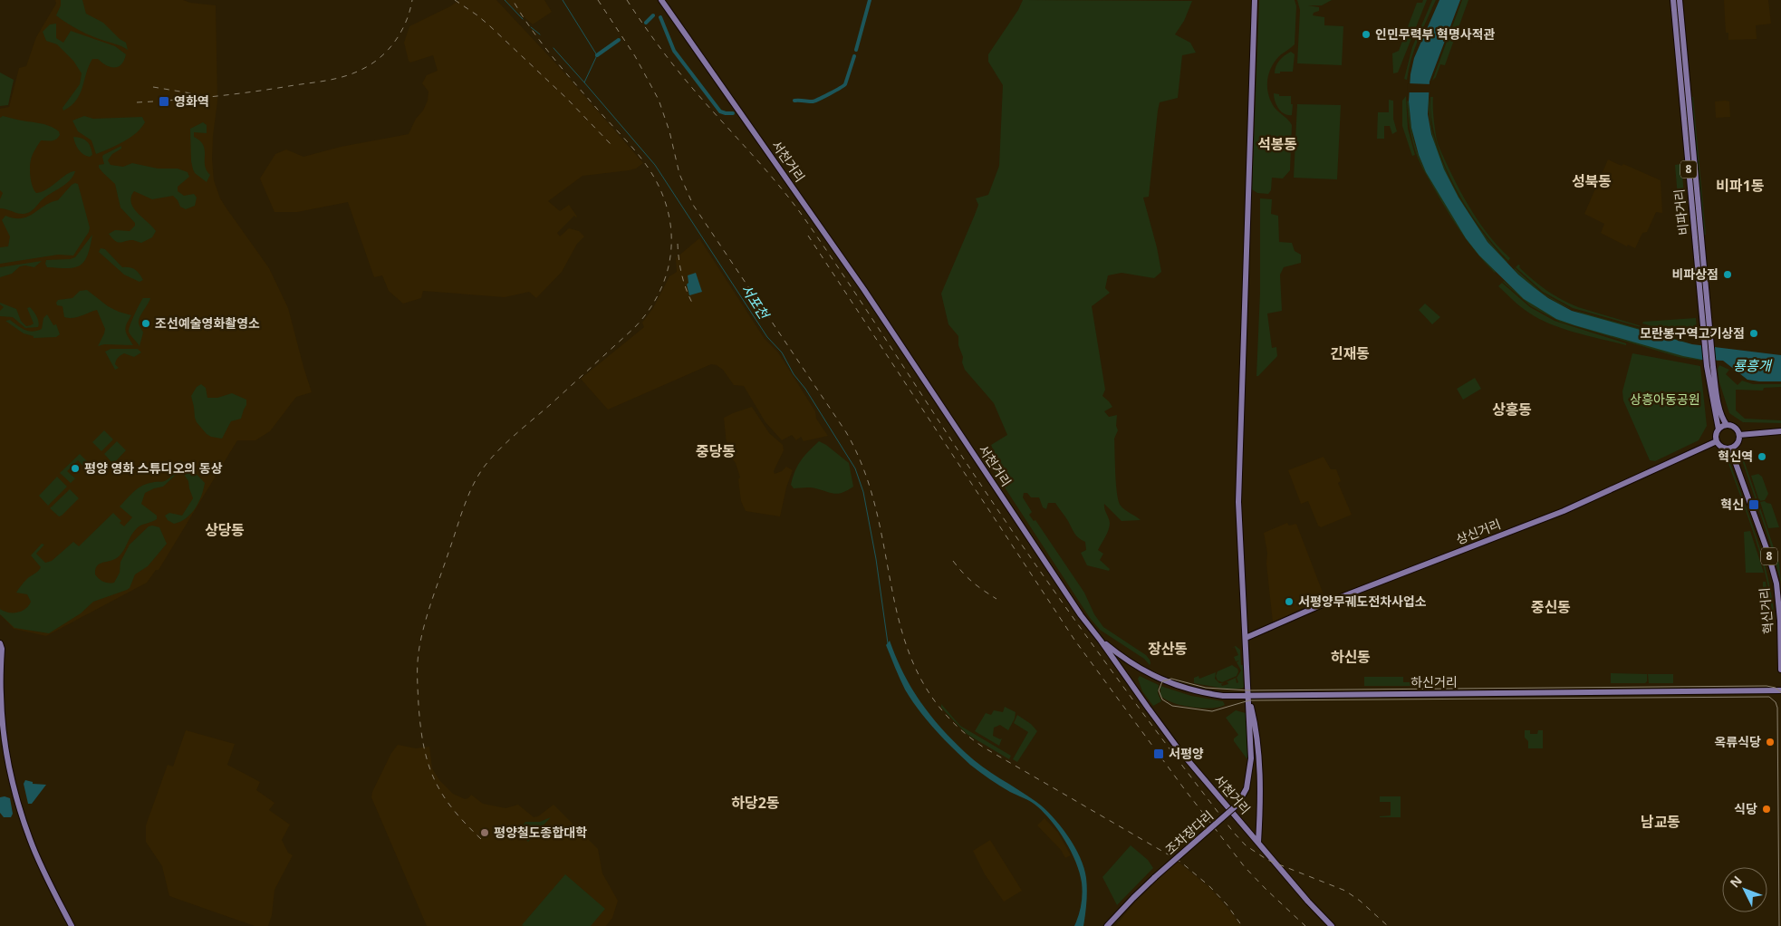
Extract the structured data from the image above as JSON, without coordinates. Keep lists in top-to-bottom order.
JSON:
{
  "streets": {
    "main road": [
      "서천거리",
      "8",
      "비파거리",
      "상신거리",
      "혁신거리",
      "하신거리",
      "조차장다리"
    ]
  },
  "crossings": [
    ["서천거리", "하신거리"],
    ["8", "비파거리"],
    ["8", "상신거리"],
    ["8", "혁신거리"],
    ["상신거리", "혁신거리"],
    ["하신거리", "조차장다리"]
  ],
  "districts": [
    "석봉동",
    "성북동",
    "비파1동",
    "긴재동",
    "상흥동",
    "중당동",
    "상당동",
    "중신동",
    "장산동",
    "하신동",
    "하당2동",
    "남교동"
  ],
  "water": ["서포천", "룡흥개"],
  "parks": ["상흥아동공원"],
  "places": {
    "other": [
      "인민무력부 혁명사적관",
      "비파상점",
      "조선예술영화촬영소",
      "모란봉구역고기상점",
      "혁신역",
      "평양 영화 스튜디오의 동상",
      "서평양무궤도전차사업소",
      "옥류식당",
      "식당",
      "평양철도종합대학"
    ],
    "transit": ["영화역", "혁신", "서평양"]
  },
  "north": "top left"
}
